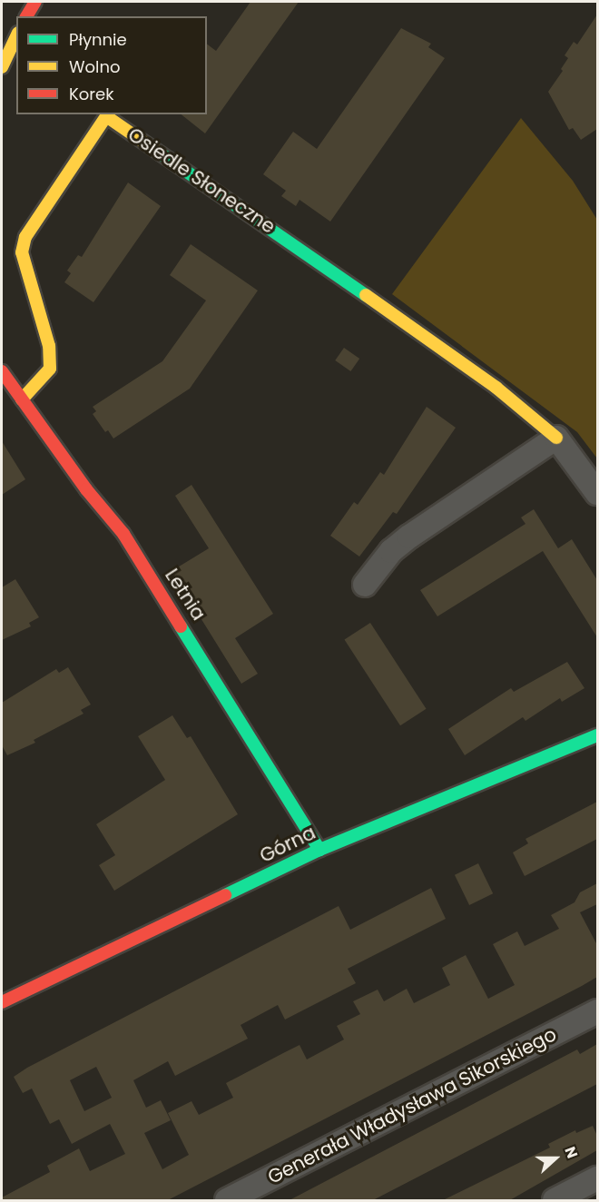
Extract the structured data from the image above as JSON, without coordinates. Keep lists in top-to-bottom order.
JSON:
{
  "streets": {
    "street": [
      "Osiedle Słoneczne",
      "Letnia",
      "Górna",
      "Generała Władysława Sikorskiego"
    ]
  },
  "crossings": [
    ["Osiedle Słoneczne", "Letnia"],
    ["Letnia", "Górna"]
  ],
  "legend": ["Płynnie", "Wolno", "Korek"],
  "north": "right"
}
